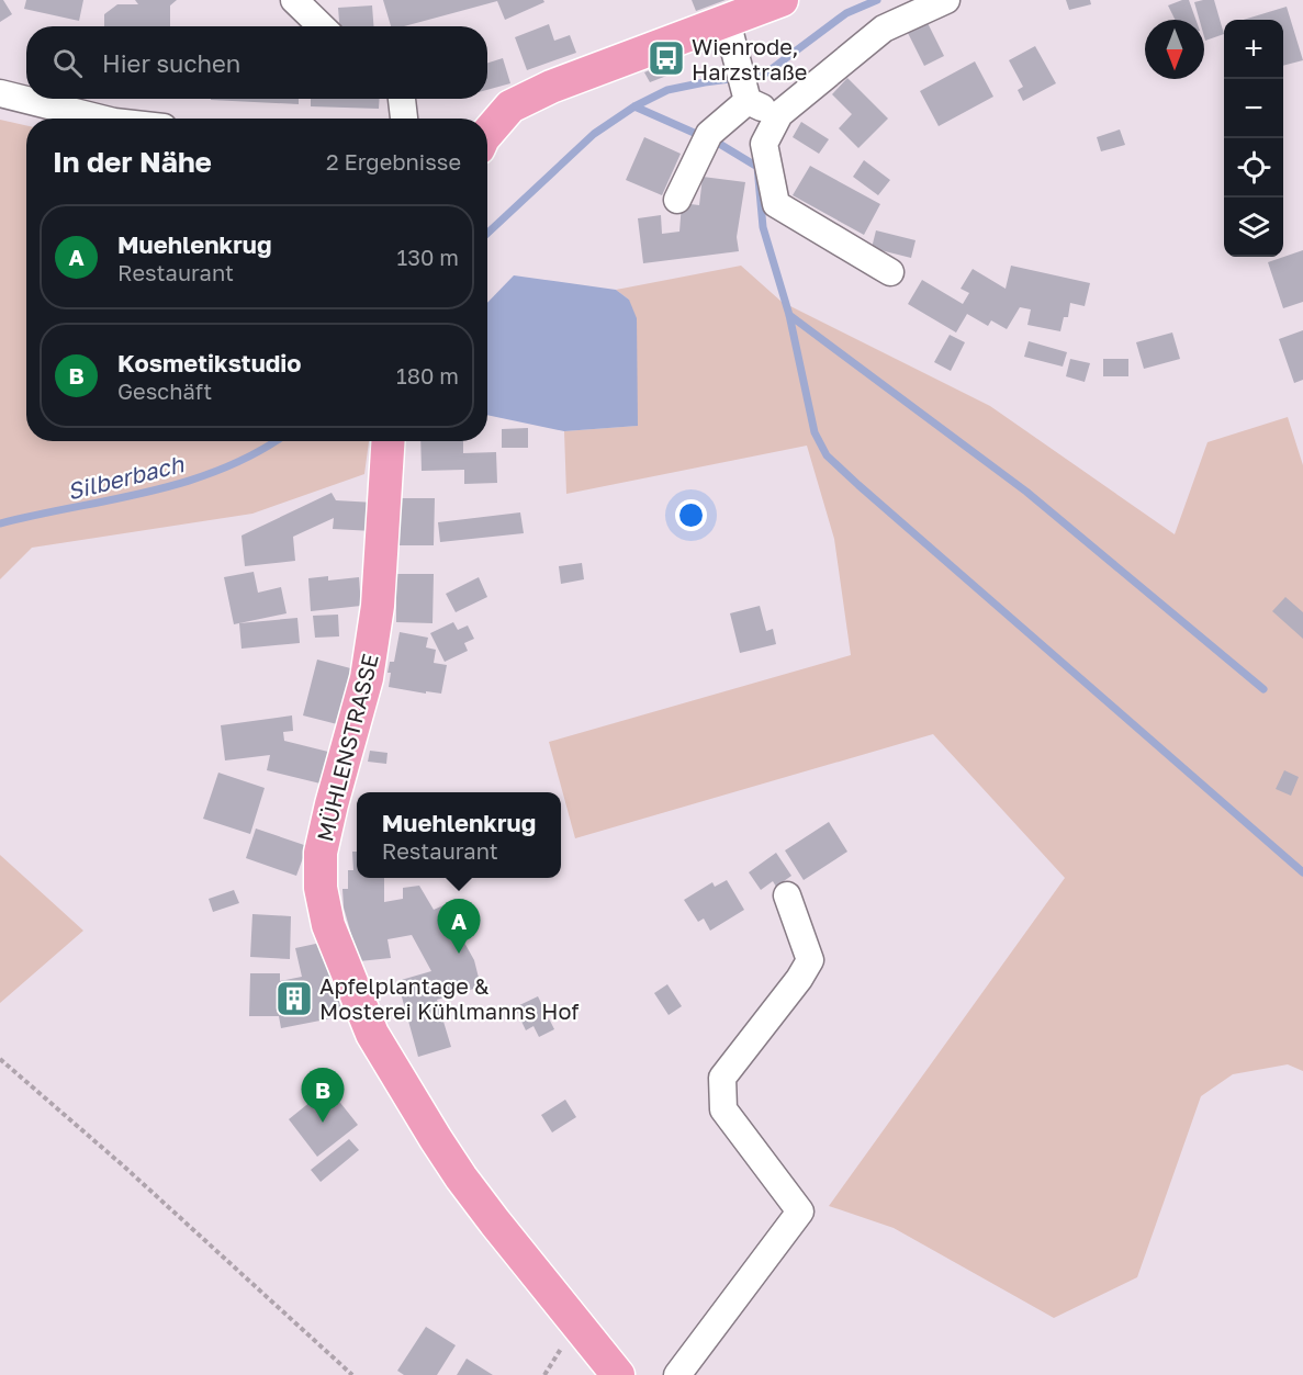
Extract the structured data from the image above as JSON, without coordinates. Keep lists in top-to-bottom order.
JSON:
{
  "streets": {
    "main road": ["MÜHLENSTRASSE"]
  },
  "water": ["Silberbach"],
  "places": {
    "bus stop": ["Wienrode, Harzstraße"],
    "building": ["Apfelplantage & Mosterei Kühlmanns Hof"]
  },
  "north": "bottom",
  "page": {
    "map_buttons": ["+", "−"],
    "search": "Hier suchen",
    "heading": ["In der Nähe", "2 Ergebnisse"],
    "list": [
      {
        "mark": "A",
        "name": "Muehlenkrug",
        "note": "Restaurant",
        "value": "130 m"
      },
      {
        "mark": "B",
        "name": "Kosmetikstudio",
        "note": "Geschäft",
        "value": "180 m"
      }
    ],
    "popup": ["Muehlenkrug", "Restaurant"],
    "pins": ["A", "B"]
  }
}
